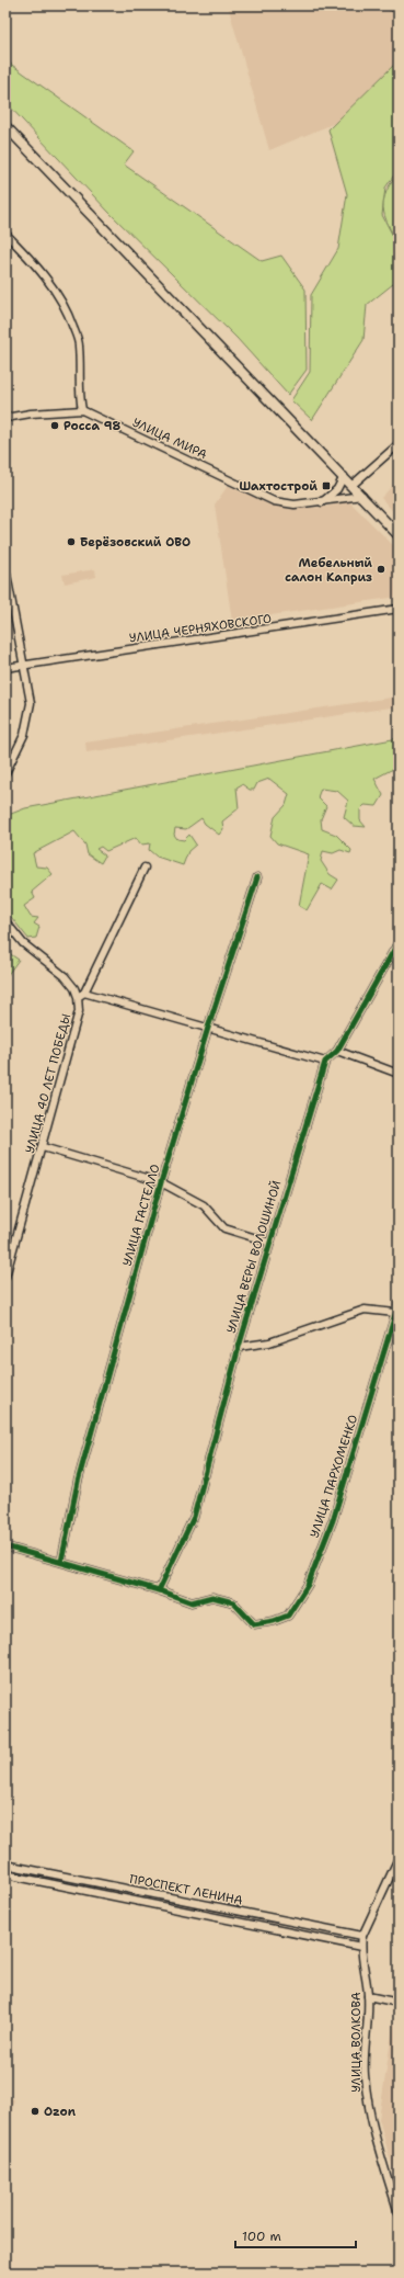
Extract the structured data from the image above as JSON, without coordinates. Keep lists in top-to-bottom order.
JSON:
{
  "streets": {
    "street": [
      "УЛИЦА МИРА",
      "УЛИЦА ЧЕРНЯХОВСКОГО",
      "УЛИЦА 40 ЛЕТ ПОБЕДЫ",
      "УЛИЦА ГАСТЕЛЛО",
      "УЛИЦА ВЕРЫ ВОЛОШИНОЙ",
      "УЛИЦА ПАРХОМЕНКО",
      "ПРОСПЕКТ ЛЕНИНА",
      "УЛИЦА ВОЛКОВА"
    ]
  },
  "crossings": [
    ["УЛИЦА ВЕРЫ ВОЛОШИНОЙ", "УЛИЦА ПАРХОМЕНКО"],
    ["ПРОСПЕКТ ЛЕНИНА", "УЛИЦА ВОЛКОВА"]
  ],
  "places": {
    "other": [
      "Росса 98",
      "Берёзовский ОВО",
      "Мебельный салон Каприз",
      "Ozon"
    ],
    "transit": ["Шахтострой"]
  },
  "scale_bar": "100 m"
}
